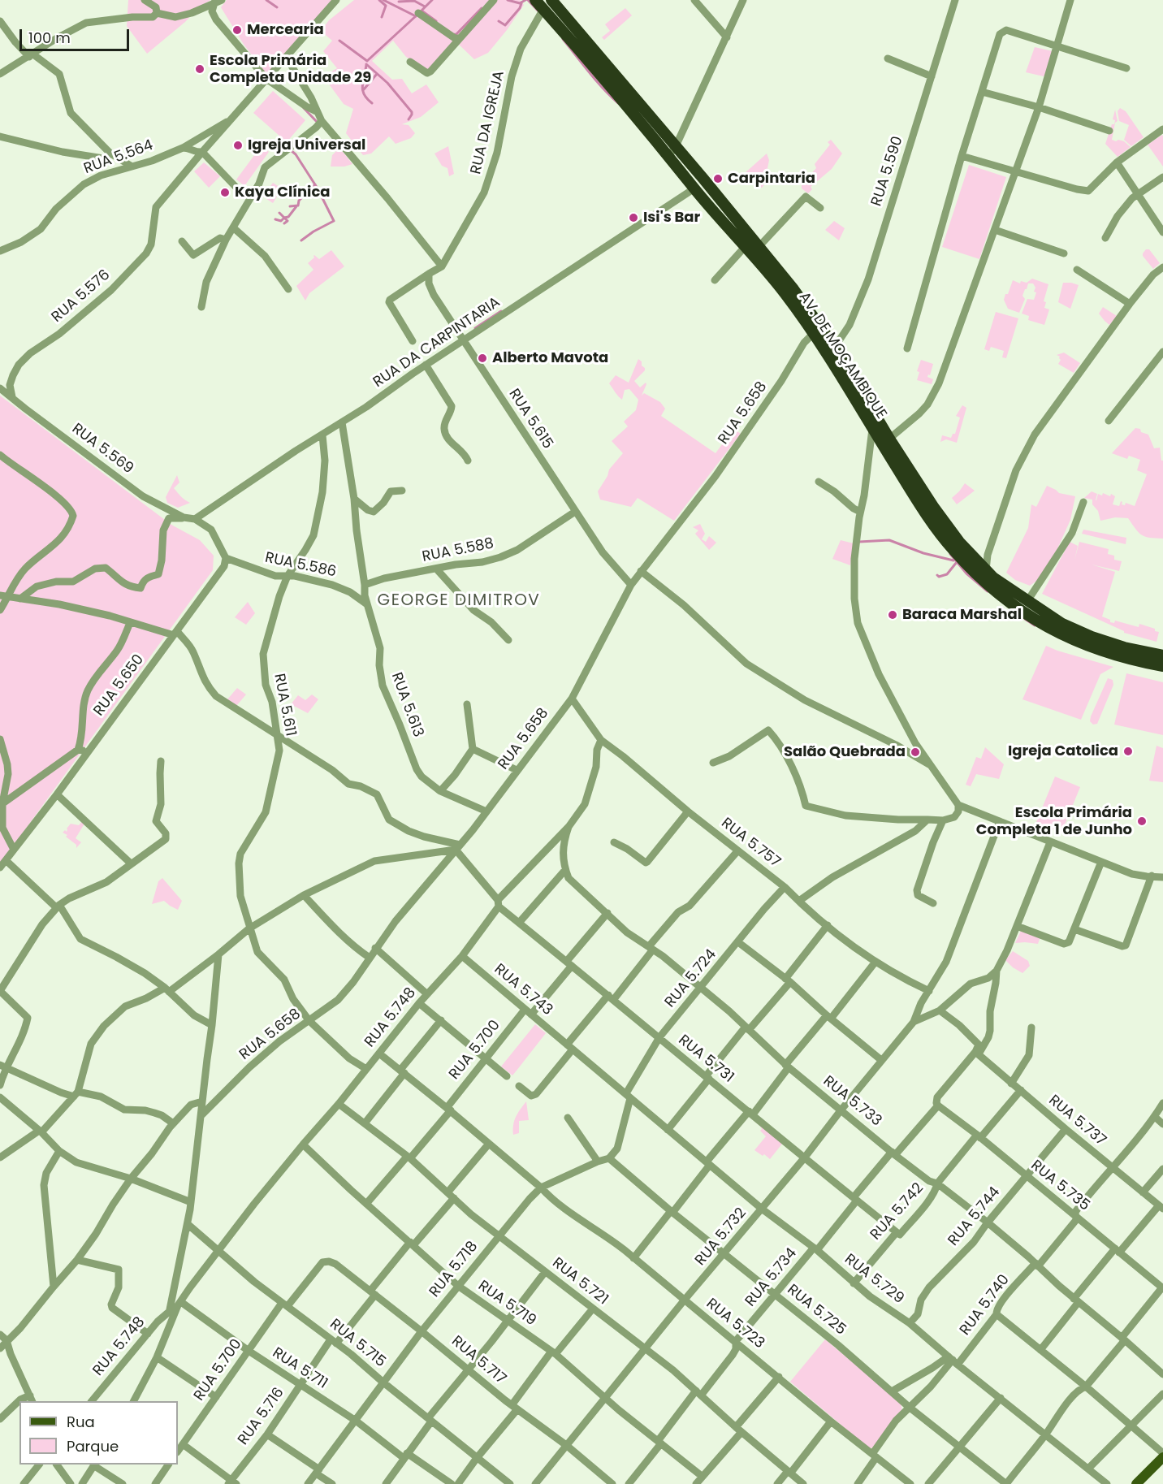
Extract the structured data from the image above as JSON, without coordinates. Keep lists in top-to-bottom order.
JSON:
{
  "streets": {
    "highway": ["AV. DE MOÇAMBIQUE"],
    "street": [
      "RUA DA IGREJA",
      "RUA 5.564",
      "RUA 5.590",
      "RUA 5.576",
      "RUA DA CARPINTARIA",
      "RUA 5.658",
      "RUA 5.615",
      "RUA 5.569",
      "RUA 5.588",
      "RUA 5.586",
      "RUA 5.650",
      "RUA 5.611",
      "RUA 5.613",
      "RUA 5.757",
      "RUA 5.724",
      "RUA 5.743",
      "RUA 5.748",
      "RUA 5.700",
      "RUA 5.731",
      "RUA 5.733",
      "RUA 5.737",
      "RUA 5.735",
      "RUA 5.742",
      "RUA 5.744",
      "RUA 5.732",
      "RUA 5.718",
      "RUA 5.734",
      "RUA 5.729",
      "RUA 5.721",
      "RUA 5.719",
      "RUA 5.740",
      "RUA 5.725",
      "RUA 5.723",
      "RUA 5.715",
      "RUA 5.717",
      "RUA 5.711",
      "RUA 5.716"
    ]
  },
  "crossings": [
    ["RUA DA IGREJA", "AV. DE MOÇAMBIQUE"],
    ["RUA 5.590", "AV. DE MOÇAMBIQUE"],
    ["RUA 5.576", "RUA 5.569"],
    ["RUA DA CARPINTARIA", "AV. DE MOÇAMBIQUE"],
    ["RUA DA CARPINTARIA", "RUA 5.615"],
    ["RUA DA CARPINTARIA", "RUA 5.569"],
    ["RUA DA CARPINTARIA", "RUA 5.611"],
    ["RUA DA CARPINTARIA", "RUA 5.613"],
    ["AV. DE MOÇAMBIQUE", "RUA 5.658"],
    ["RUA 5.658", "RUA 5.615"],
    ["RUA 5.658", "RUA 5.611"],
    ["RUA 5.658", "RUA 5.613"],
    ["RUA 5.658", "RUA 5.757"],
    ["RUA 5.658", "RUA 5.731"],
    ["RUA 5.615", "RUA 5.588"],
    ["RUA 5.588", "RUA 5.613"],
    ["RUA 5.586", "RUA 5.650"],
    ["RUA 5.586", "RUA 5.611"],
    ["RUA 5.586", "RUA 5.613"],
    ["RUA 5.611", "RUA 5.748"],
    ["RUA 5.757", "RUA 5.724"],
    ["RUA 5.757", "RUA 5.748"],
    ["RUA 5.724", "RUA 5.743"],
    ["RUA 5.724", "RUA 5.731"],
    ["RUA 5.724", "RUA 5.733"],
    ["RUA 5.724", "RUA 5.729"],
    ["RUA 5.743", "RUA 5.748"],
    ["RUA 5.743", "RUA 5.700"],
    ["RUA 5.743", "RUA 5.729"],
    ["RUA 5.748", "RUA 5.731"],
    ["RUA 5.748", "RUA 5.721"],
    ["RUA 5.748", "RUA 5.719"],
    ["RUA 5.748", "RUA 5.723"],
    ["RUA 5.748", "RUA 5.715"],
    ["RUA 5.748", "RUA 5.711"],
    ["RUA 5.700", "RUA 5.731"],
    ["RUA 5.700", "RUA 5.733"],
    ["RUA 5.700", "RUA 5.721"],
    ["RUA 5.700", "RUA 5.719"],
    ["RUA 5.700", "RUA 5.723"],
    ["RUA 5.700", "RUA 5.715"],
    ["RUA 5.700", "RUA 5.717"],
    ["RUA 5.700", "RUA 5.711"],
    ["RUA 5.731", "RUA 5.742"],
    ["RUA 5.731", "RUA 5.732"],
    ["RUA 5.733", "RUA 5.742"],
    ["RUA 5.733", "RUA 5.744"],
    ["RUA 5.733", "RUA 5.732"],
    ["RUA 5.733", "RUA 5.740"],
    ["RUA 5.737", "RUA 5.742"],
    ["RUA 5.737", "RUA 5.744"],
    ["RUA 5.737", "RUA 5.740"],
    ["RUA 5.735", "RUA 5.742"],
    ["RUA 5.735", "RUA 5.744"],
    ["RUA 5.735", "RUA 5.740"],
    ["RUA 5.742", "RUA 5.729"],
    ["RUA 5.744", "RUA 5.729"],
    ["RUA 5.732", "RUA 5.729"],
    ["RUA 5.732", "RUA 5.721"],
    ["RUA 5.732", "RUA 5.719"],
    ["RUA 5.732", "RUA 5.725"],
    ["RUA 5.732", "RUA 5.723"],
    ["RUA 5.732", "RUA 5.717"],
    ["RUA 5.718", "RUA 5.721"],
    ["RUA 5.718", "RUA 5.719"],
    ["RUA 5.718", "RUA 5.725"],
    ["RUA 5.718", "RUA 5.723"],
    ["RUA 5.718", "RUA 5.715"],
    ["RUA 5.718", "RUA 5.717"],
    ["RUA 5.718", "RUA 5.711"],
    ["RUA 5.734", "RUA 5.729"],
    ["RUA 5.734", "RUA 5.721"],
    ["RUA 5.734", "RUA 5.719"],
    ["RUA 5.734", "RUA 5.725"],
    ["RUA 5.734", "RUA 5.723"],
    ["RUA 5.729", "RUA 5.740"],
    ["RUA 5.721", "RUA 5.716"],
    ["RUA 5.719", "RUA 5.716"],
    ["RUA 5.740", "RUA 5.725"],
    ["RUA 5.740", "RUA 5.723"],
    ["RUA 5.715", "RUA 5.716"],
    ["RUA 5.717", "RUA 5.716"],
    ["RUA 5.711", "RUA 5.716"]
  ],
  "districts": ["GEORGE DIMITROV"],
  "places": [
    "Mercearia",
    "Escola Primária Completa Unidade 29",
    "Igreja Universal",
    "Carpintaria",
    "Kaya Clínica",
    "Isi's Bar",
    "Alberto Mavota",
    "Baraca Marshal",
    "Igreja Catolica",
    "Salão Quebrada",
    "Escola Primária Completa 1 de Junho"
  ],
  "legend": ["Rua", "Parque"],
  "scale_bar": "100 m"
}
